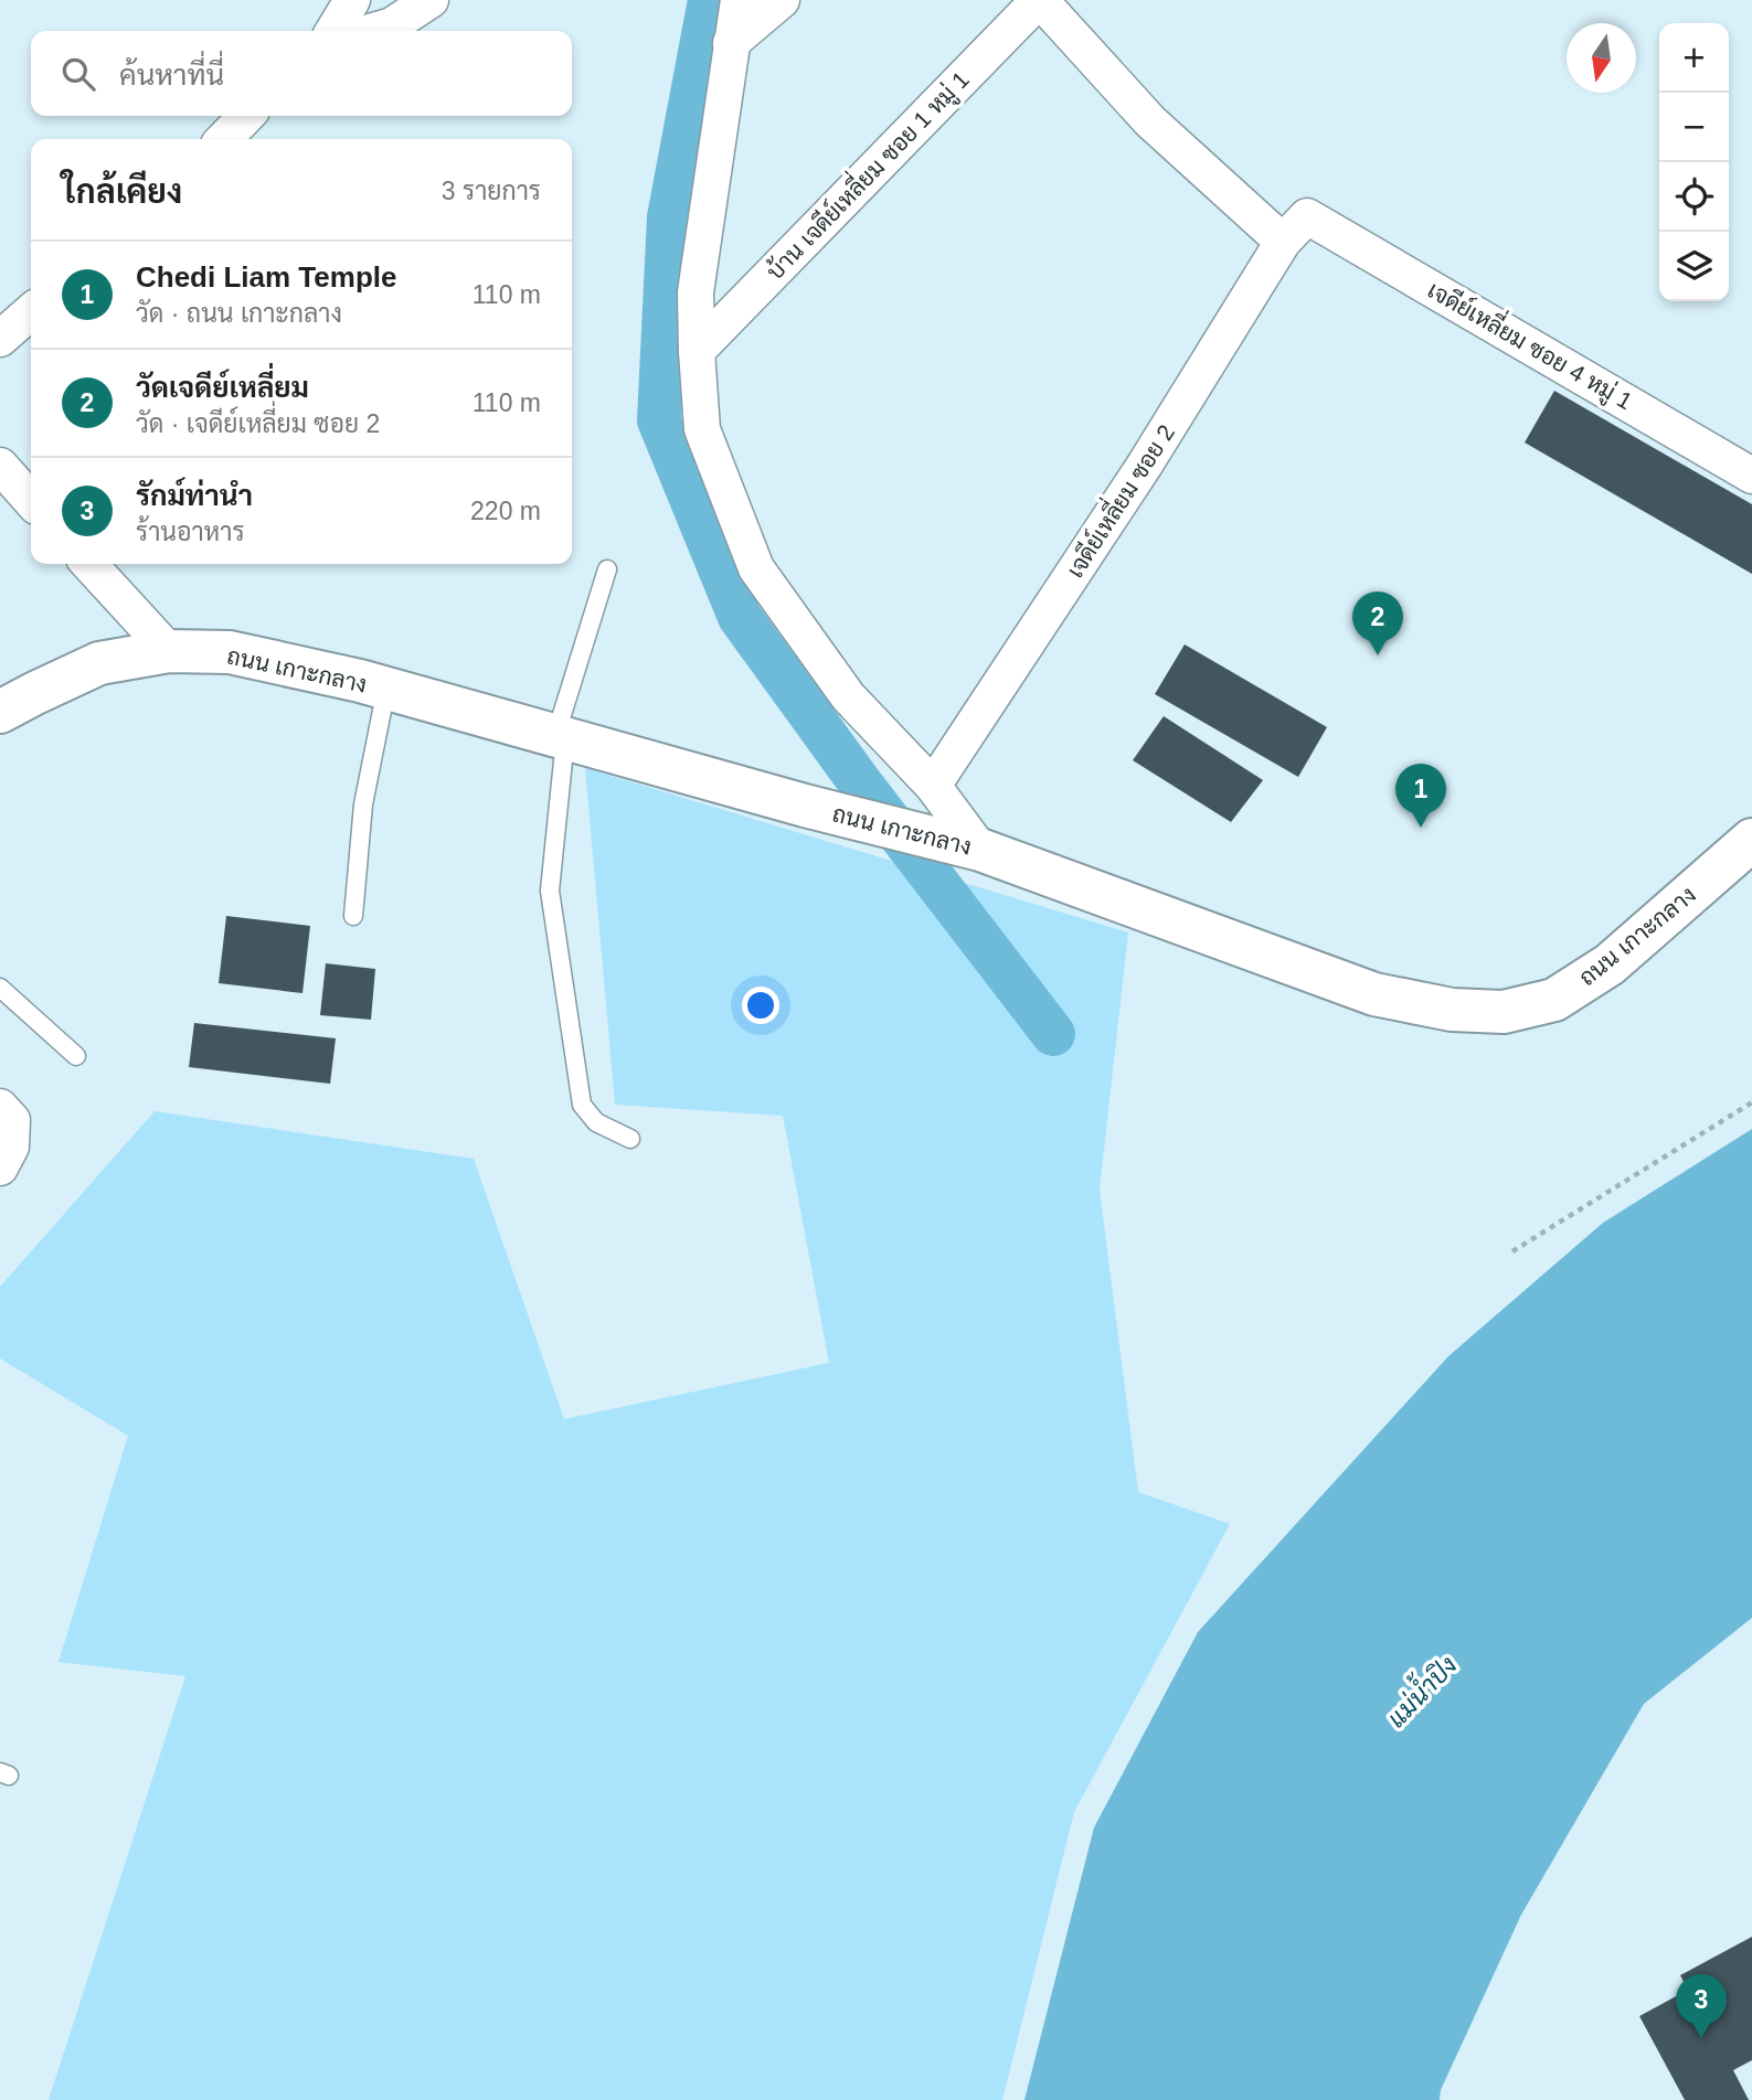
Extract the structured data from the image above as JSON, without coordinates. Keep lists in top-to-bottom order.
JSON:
{
  "streets": {
    "street": [
      "บ้าน เจดีย์เหลี่ยม ซอย 1 หมู่ 1",
      "เจดีย์เหลี่ยม ซอย 4 หมู่ 1",
      "เจดีย์เหลี่ยม ซอย 2",
      "ถนน เกาะกลาง"
    ]
  },
  "crossings": [
    ["เจดีย์เหลี่ยม ซอย 4 หมู่ 1", "เจดีย์เหลี่ยม ซอย 2"]
  ],
  "water": ["แม่น้ำปิง"],
  "north": "bottom",
  "page": {
    "map_buttons": ["+", "−"],
    "search": "ค้นหาที่นี่",
    "heading": ["ใกล้เคียง", "3 รายการ"],
    "list": [
      {
        "mark": "1",
        "name": "Chedi Liam Temple",
        "note": "วัด · ถนน เกาะกลาง",
        "value": "110 m"
      },
      {
        "mark": "2",
        "name": "วัดเจดีย์เหลี่ยม",
        "note": "วัด · เจดีย์เหลี่ยม ซอย 2",
        "value": "110 m"
      },
      {
        "mark": "3",
        "name": "รักม์ท่านำ",
        "note": "ร้านอาหาร",
        "value": "220 m"
      }
    ],
    "pins": ["2", "1", "3"]
  }
}
